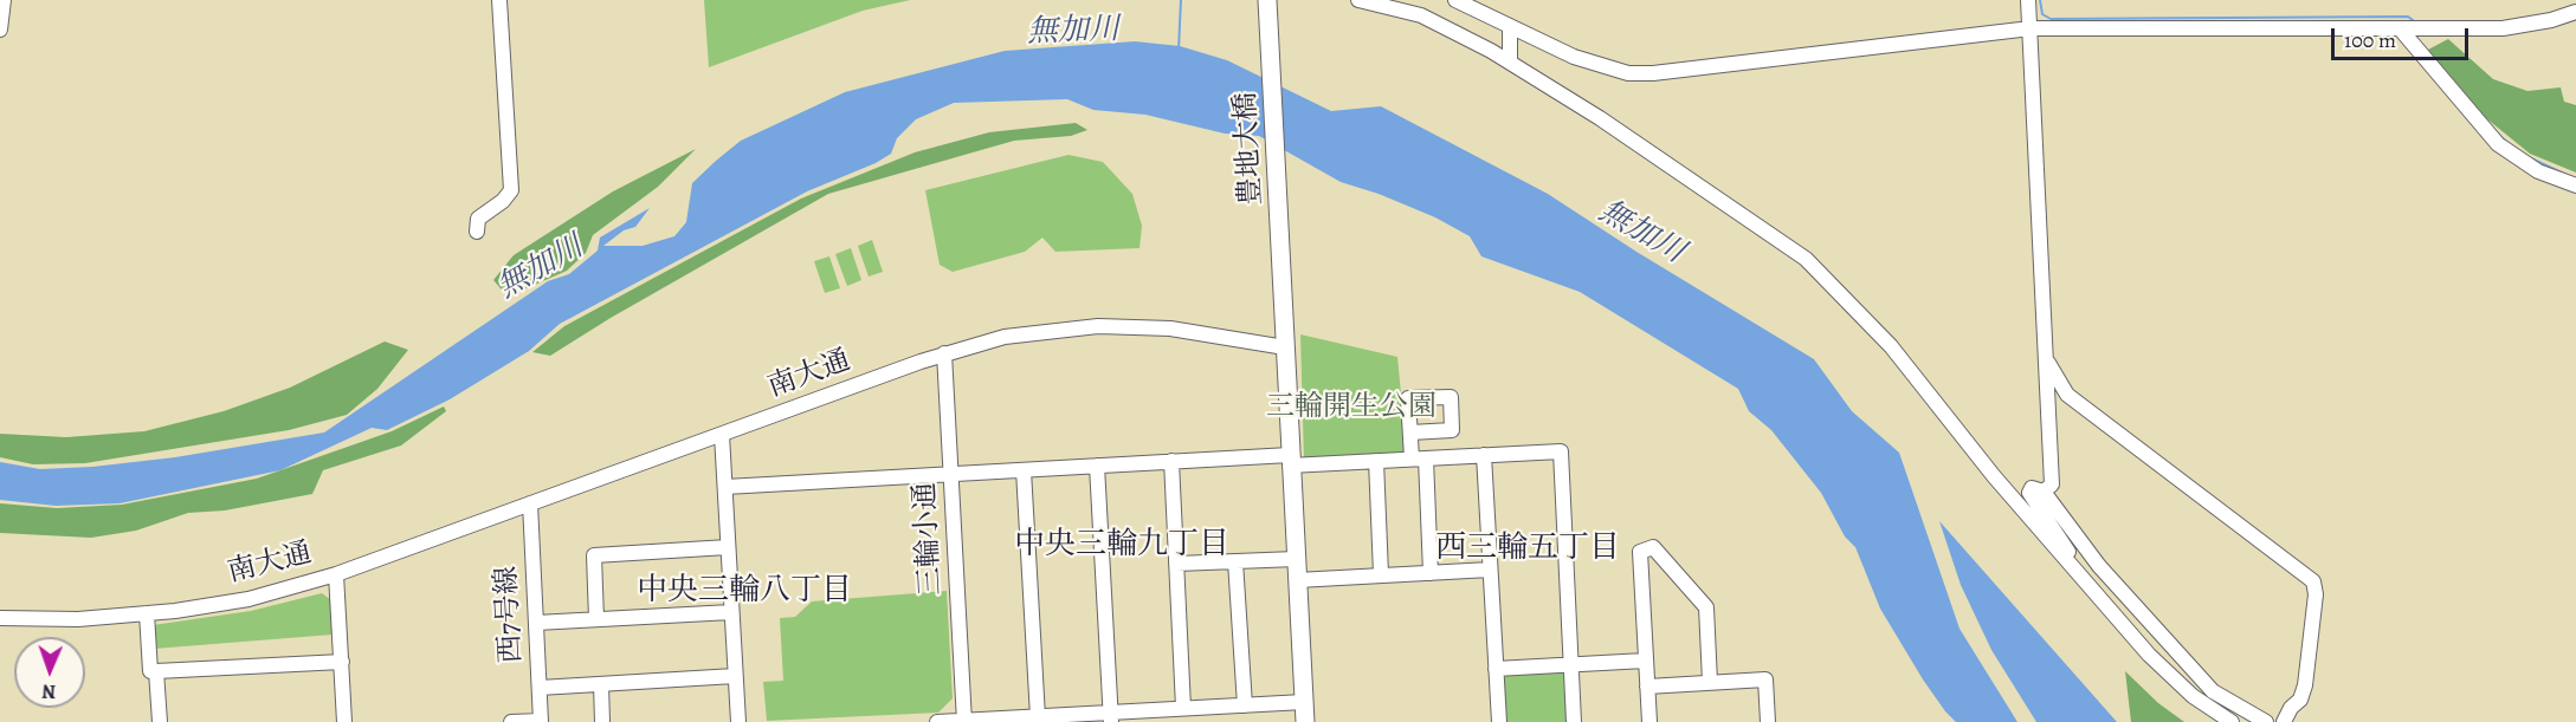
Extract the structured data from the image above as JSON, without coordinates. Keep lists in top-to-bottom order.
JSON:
{
  "streets": {
    "main road": ["豊地大橋"],
    "street": ["南大通", "三輪小通", "西7号線"]
  },
  "crossings": [
    ["豊地大橋", "南大通"],
    ["南大通", "三輪小通"],
    ["南大通", "西7号線"]
  ],
  "districts": ["中央三輪九丁目", "西三輪五丁目", "中央三輪八丁目"],
  "water": ["無加川"],
  "parks": ["三輪開生公園"],
  "scale_bar": "100 m",
  "north": "bottom"
}
